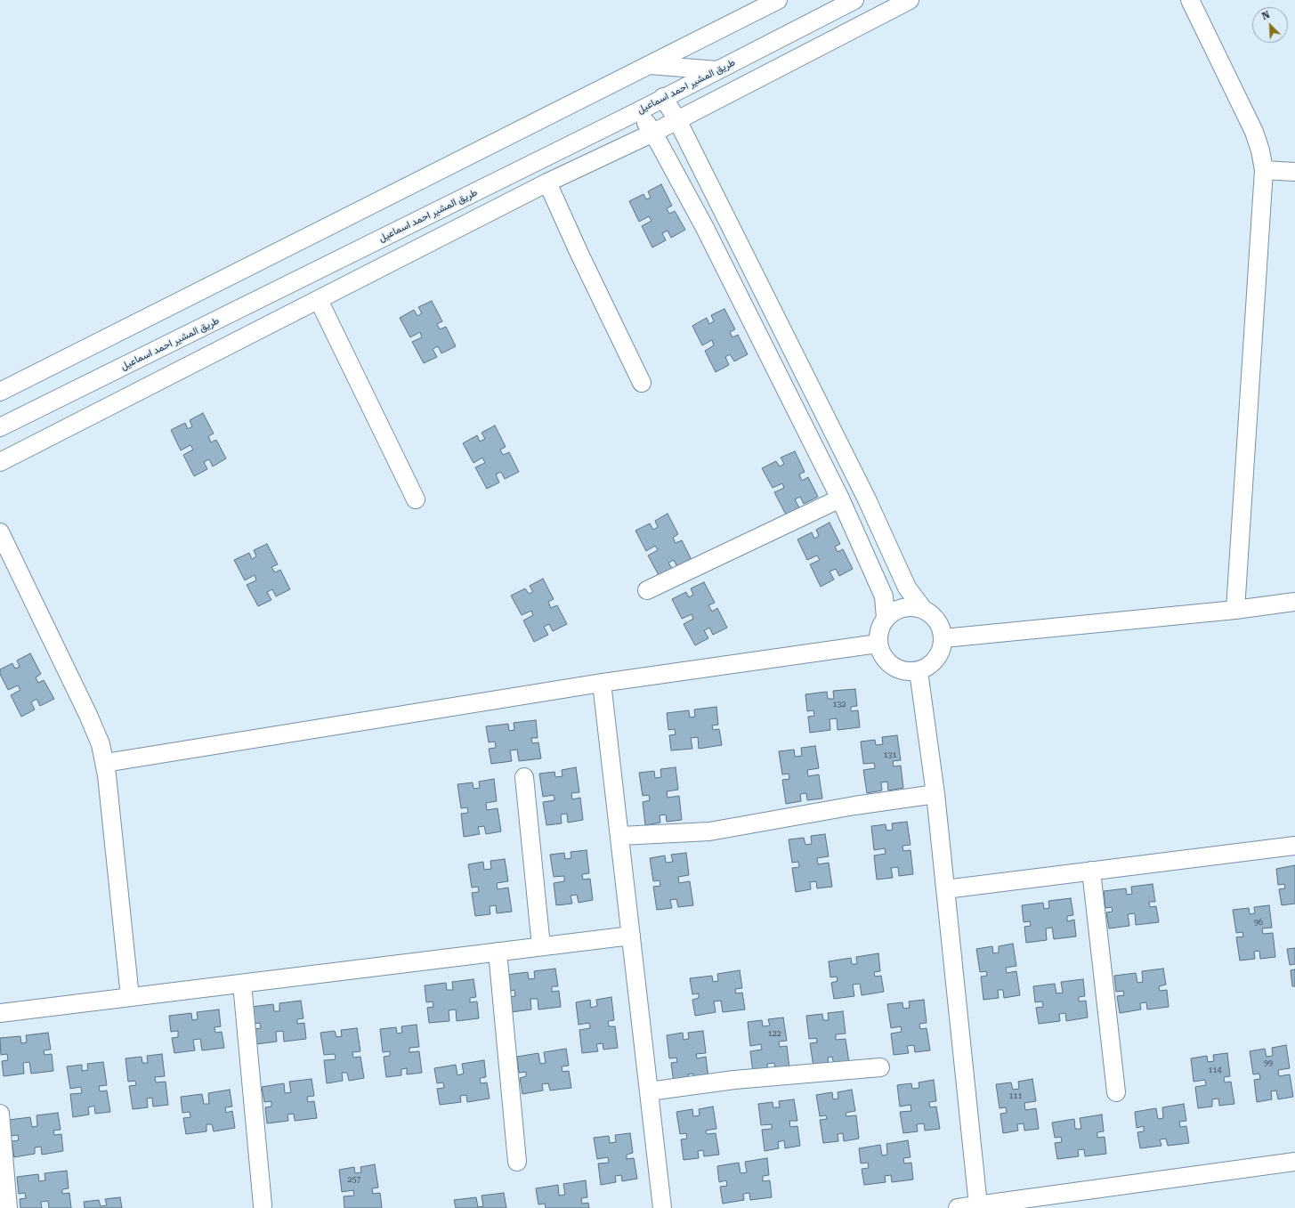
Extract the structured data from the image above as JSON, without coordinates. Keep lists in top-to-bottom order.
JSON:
{
  "streets": {
    "street": ["طريق المشير احمد اسماعيل"]
  },
  "house_numbers": [
    "132",
    "131",
    "96",
    "122",
    "99",
    "114",
    "111",
    "257"
  ],
  "north": "top left"
}
